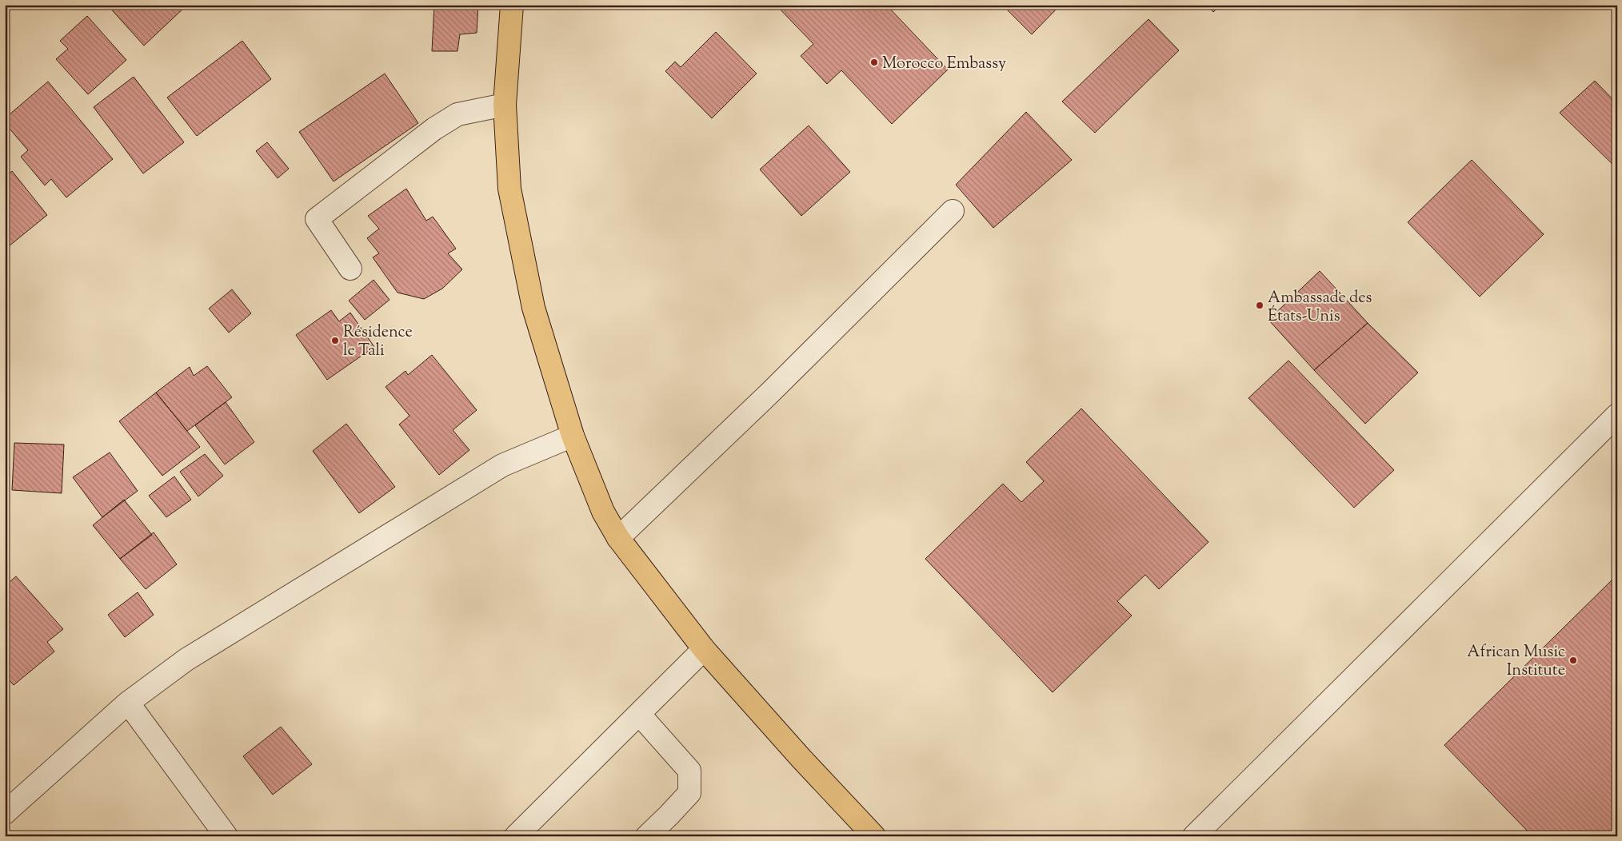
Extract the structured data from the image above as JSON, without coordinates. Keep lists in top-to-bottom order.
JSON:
{
  "places": [
    "Morocco Embassy",
    "Ambassade des États-Unis",
    "Résidence le Tali",
    "African Music Institute"
  ]
}
